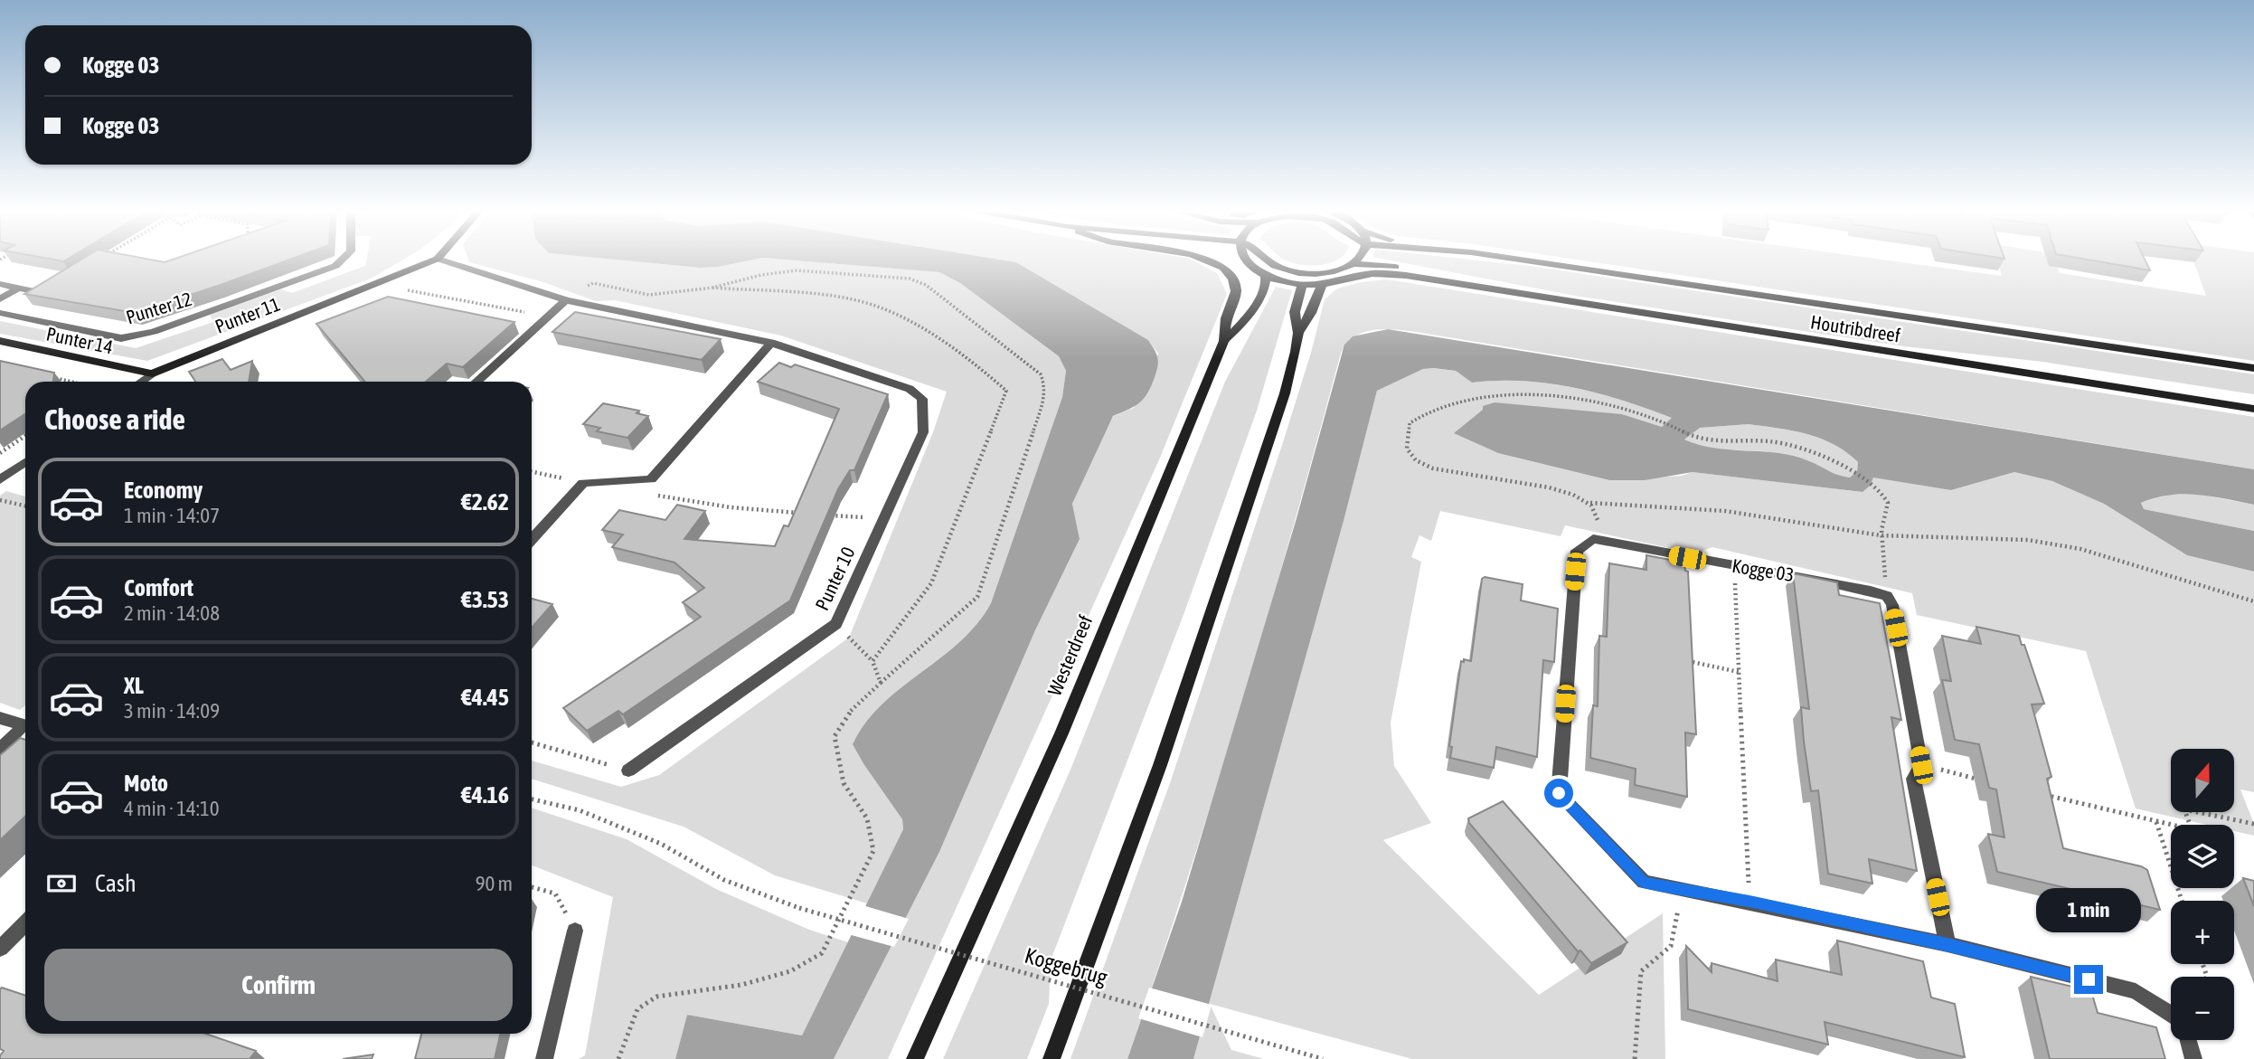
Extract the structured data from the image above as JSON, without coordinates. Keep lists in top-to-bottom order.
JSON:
{
  "streets": {
    "main road": [
      "Punter 11",
      "Houtribdreef",
      "Punter 14",
      "Westerdreef"
    ],
    "street": ["Punter 12", "Kogge 03", "Punter 10"],
    "path": ["Koggebrug"]
  },
  "crossings": [
    ["Punter 11", "Punter 14"],
    ["Houtribdreef", "Westerdreef"]
  ],
  "north": "top",
  "page": {
    "banner": ["Kogge 03", "Kogge 03"],
    "heading": "Choose a ride",
    "list": [
      {
        "name": "Economy",
        "note": "1 min · 14:07",
        "value": "€2.62"
      },
      {
        "name": "Comfort",
        "note": "2 min · 14:08",
        "value": "€3.53"
      },
      {
        "name": "XL",
        "note": "3 min · 14:09",
        "value": "€4.45"
      },
      {
        "name": "Moto",
        "note": "4 min · 14:10",
        "value": "€4.16"
      }
    ],
    "map_buttons": ["+", "−"],
    "pay": ["Cash", "90 m"],
    "bubble": "1 min",
    "buttons": "Confirm"
  }
}
